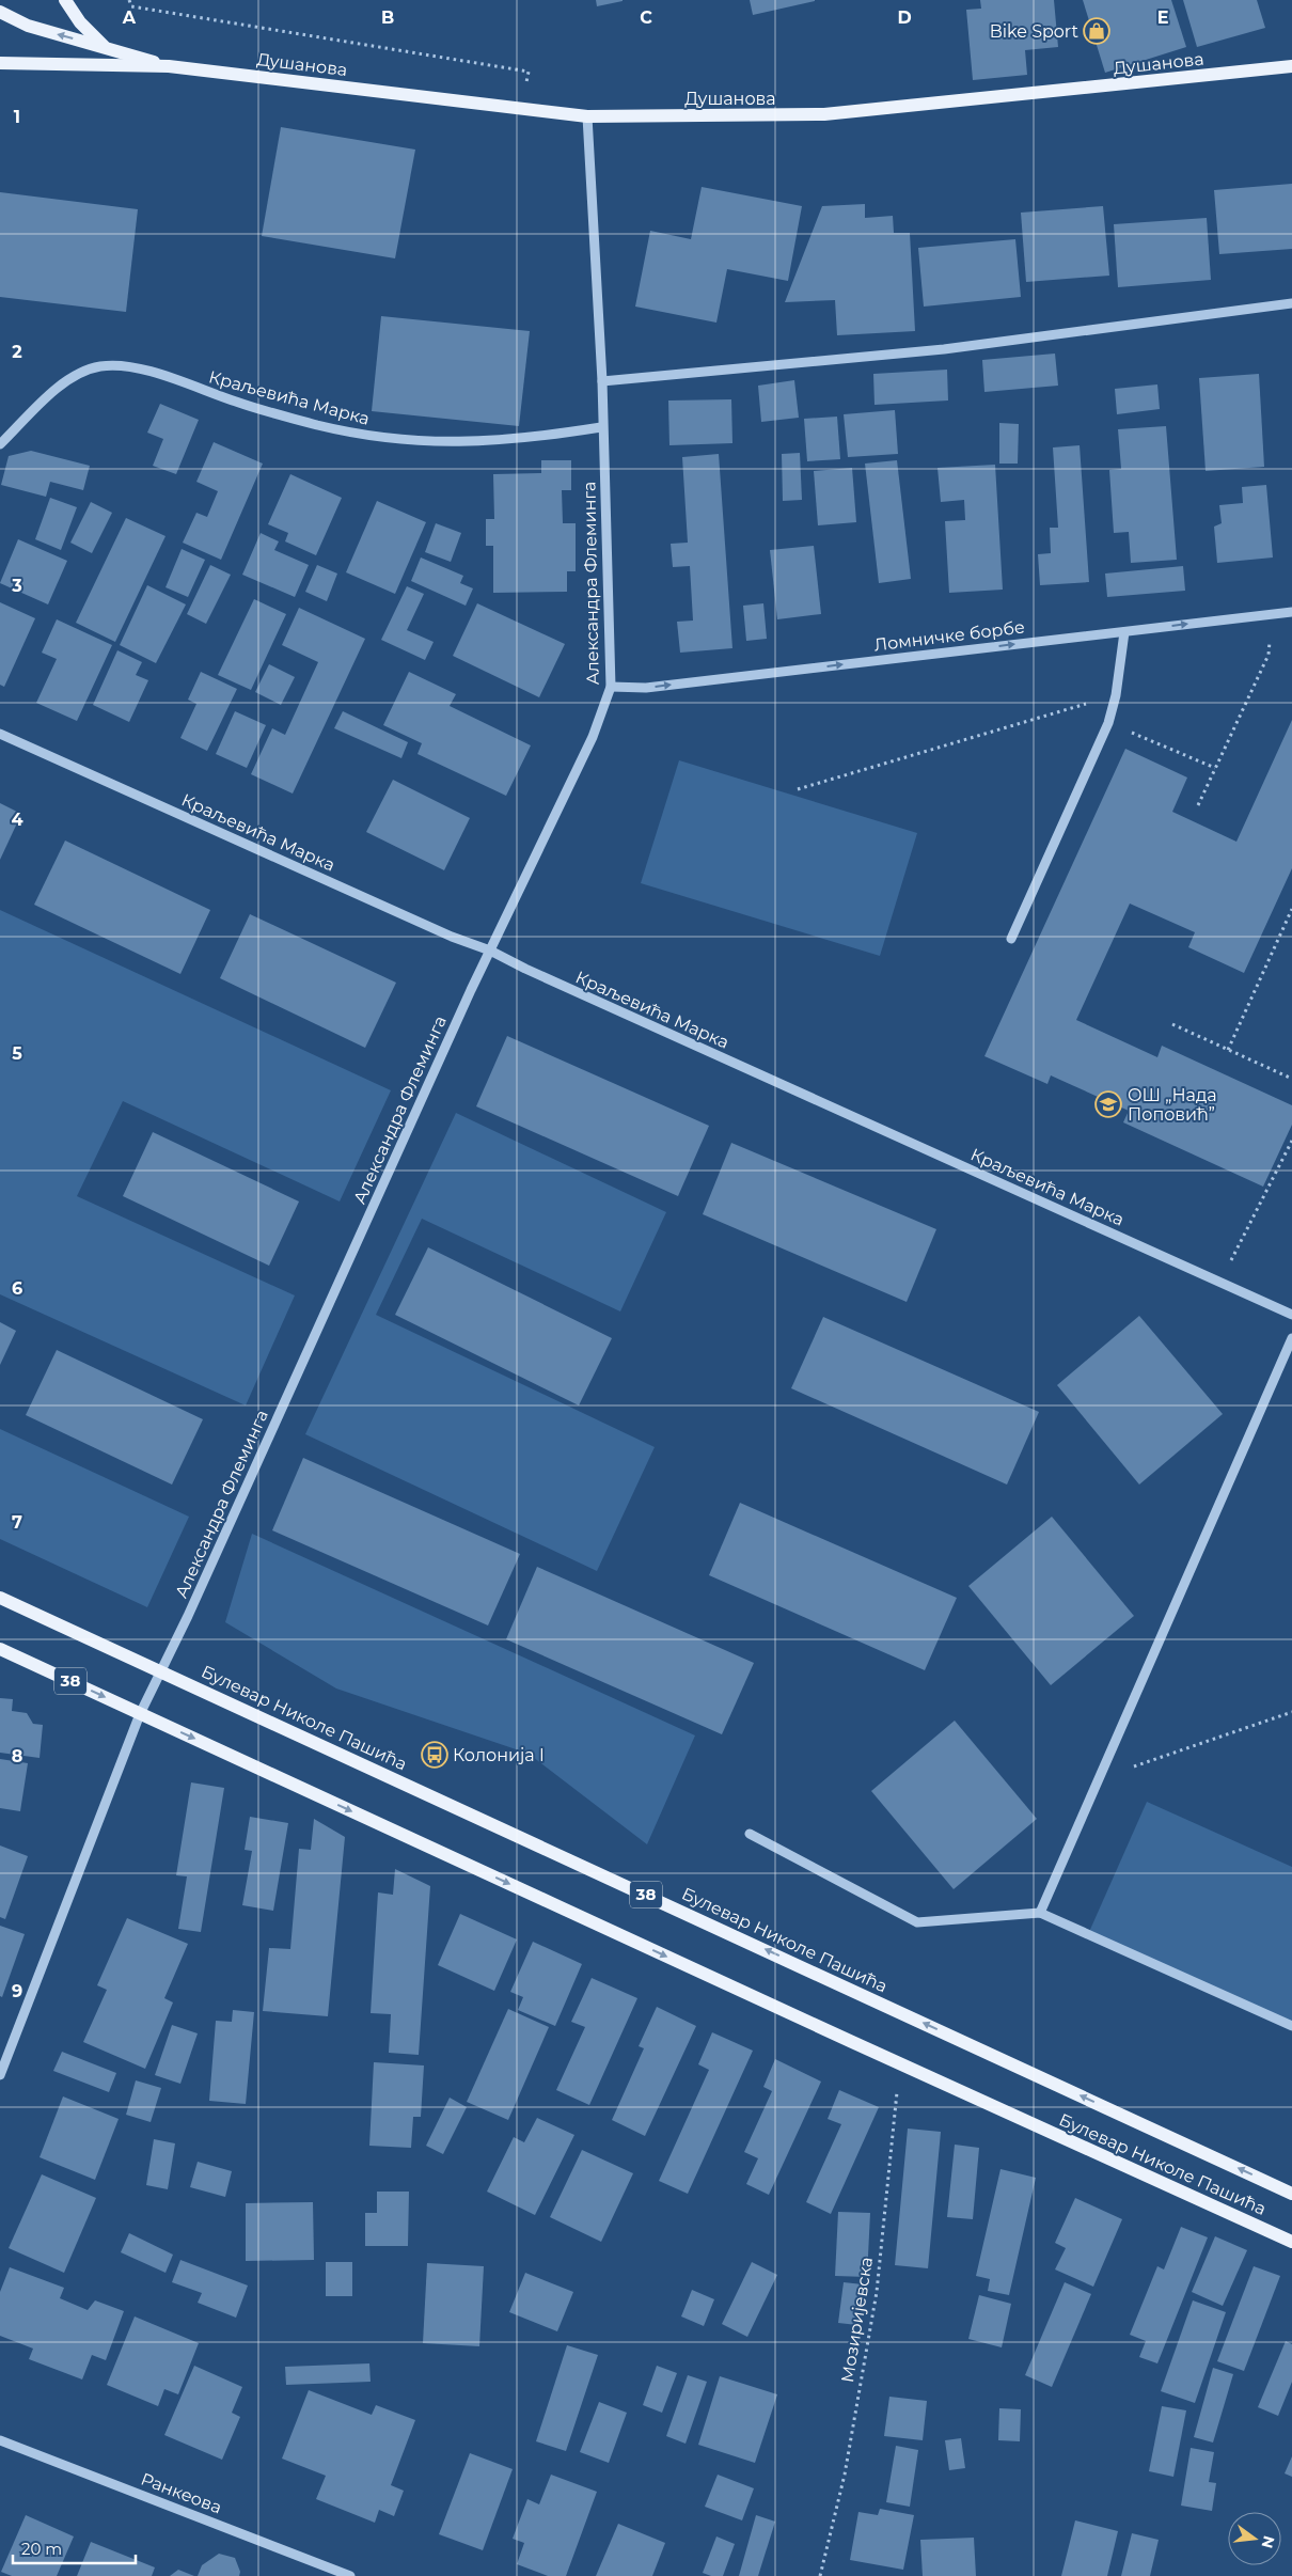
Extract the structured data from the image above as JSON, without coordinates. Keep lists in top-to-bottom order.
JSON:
{
  "streets": {
    "main road": ["Душанова", "38", "Булевар Николе Пашића"],
    "street": [
      "Краљевића Марка",
      "Александра Флеминга",
      "Ломничке борбе",
      "Ранкеова"
    ],
    "path": ["Мозиријевска"]
  },
  "crossings": [
    ["Душанова", "Александра Флеминга"],
    ["Краљевића Марка", "Александра Флеминга"],
    ["Александра Флеминга", "Ломничке борбе"],
    ["Александра Флеминга", "Булевар Николе Пашића"],
    ["Булевар Николе Пашића", "Мозиријевска"]
  ],
  "one_way": ["Ломничке борбе"],
  "places": {
    "shop": ["Bike Sport"],
    "school or university": ["ОШ „Нада Поповић”"],
    "bus stop": ["Колонија I"]
  },
  "scale_bar": "20 m",
  "north": "right",
  "grid": {
    "columns": [
      "A",
      "B",
      "C",
      "D",
      "E"
    ],
    "rows": [
      "1",
      "2",
      "3",
      "4",
      "5",
      "6",
      "7",
      "8",
      "9"
    ]
  }
}
